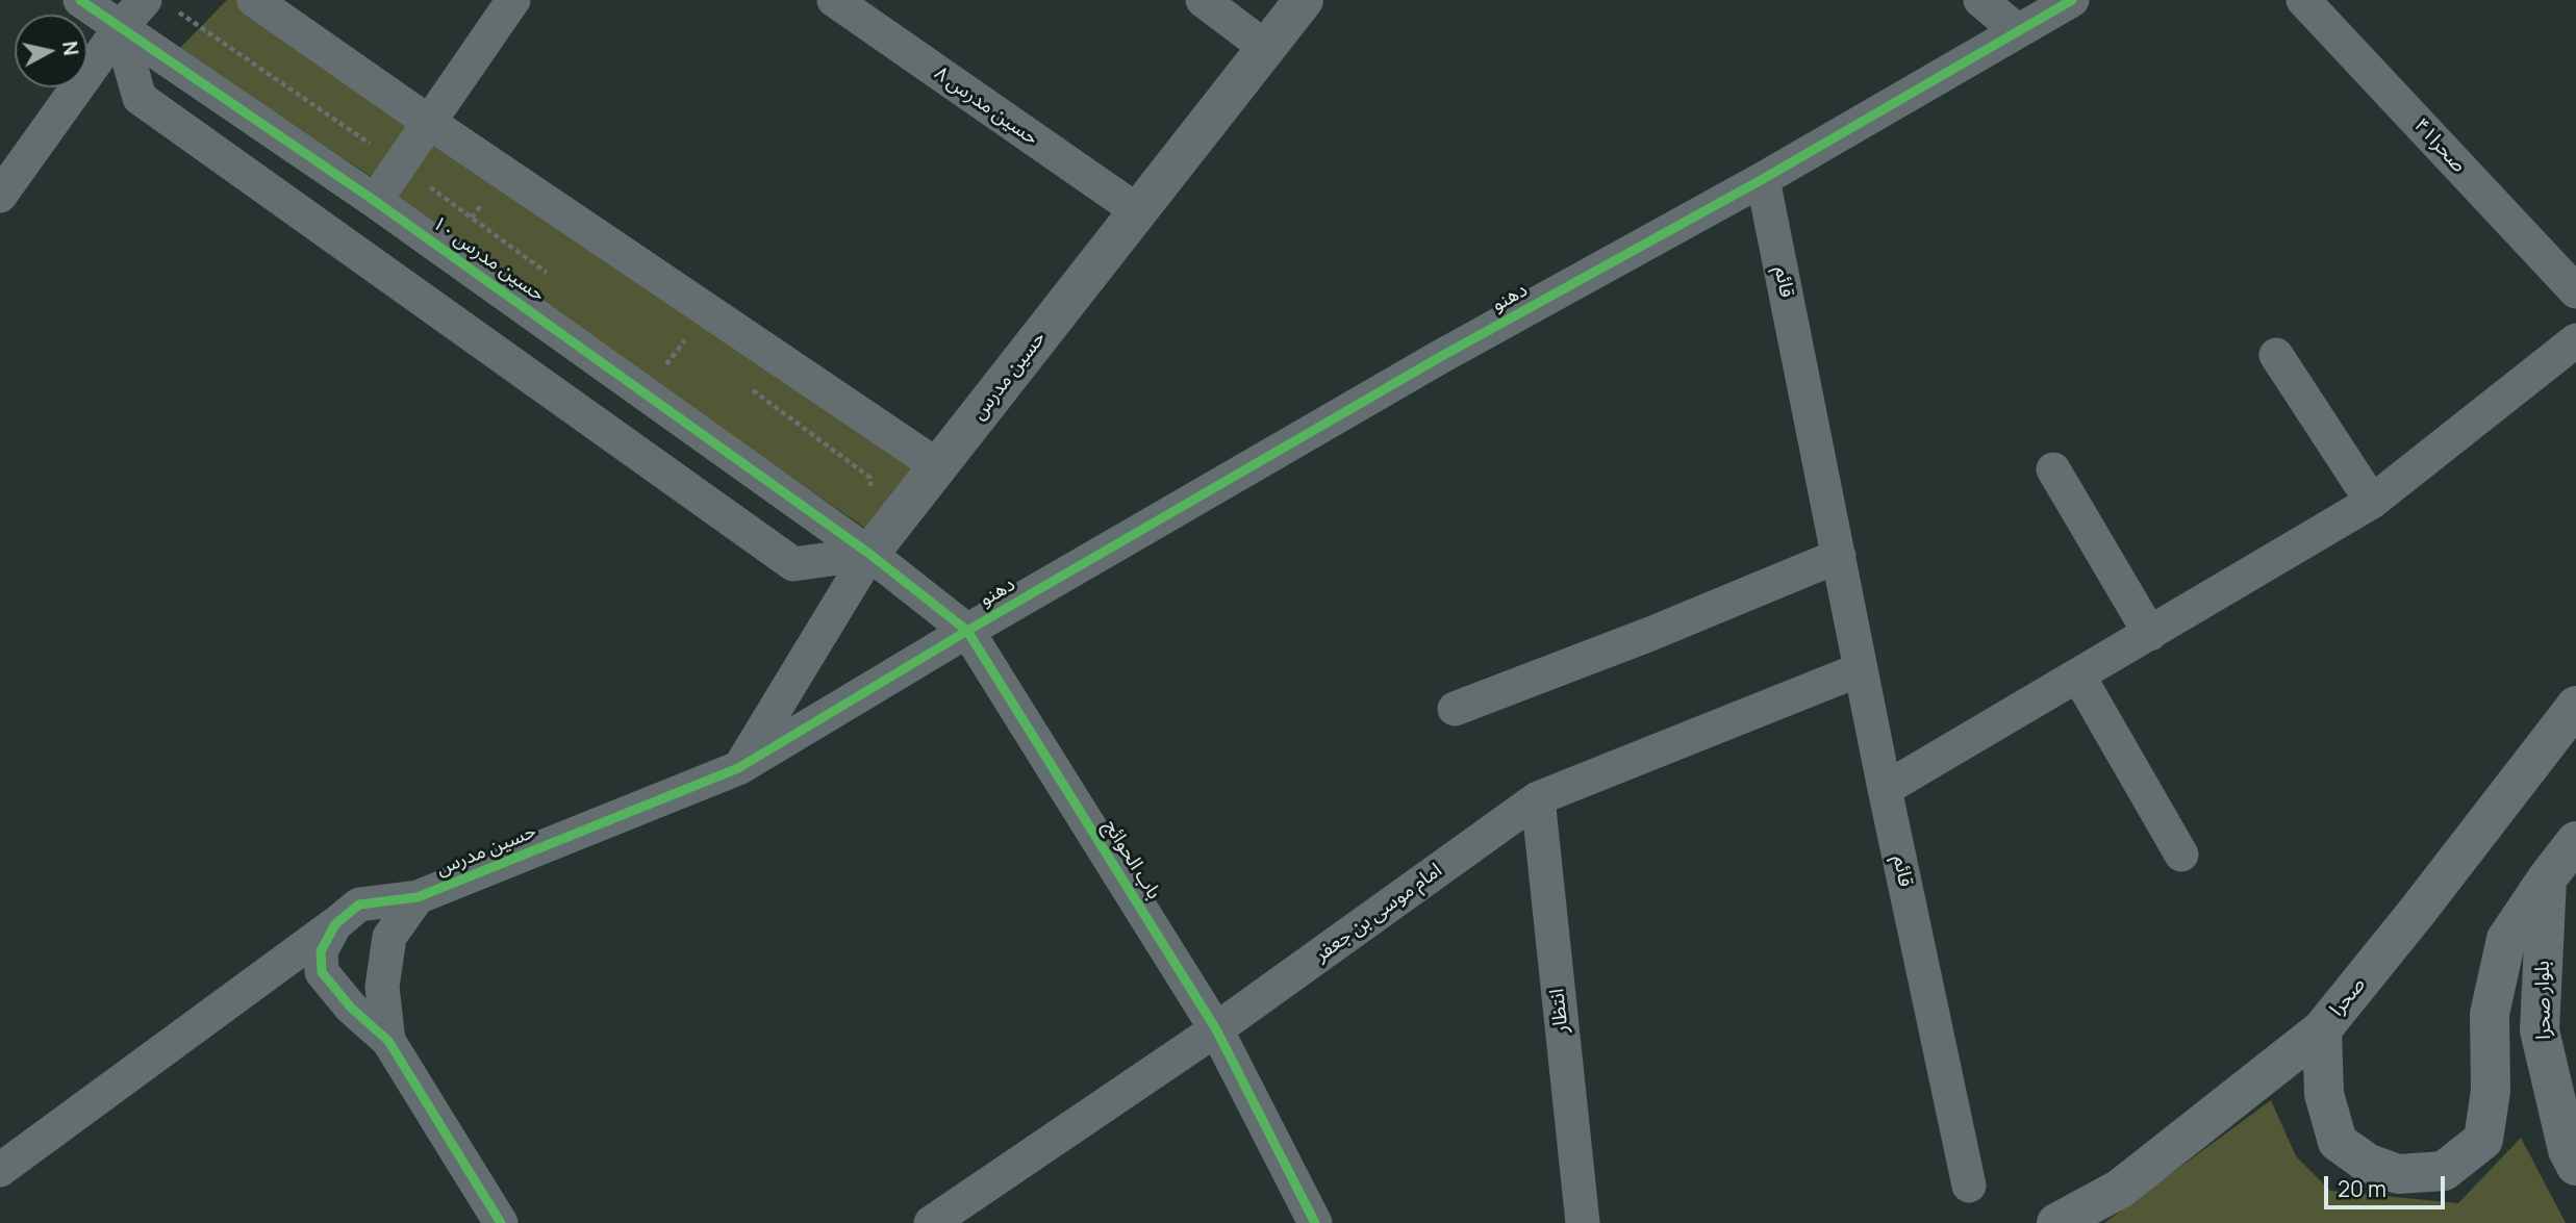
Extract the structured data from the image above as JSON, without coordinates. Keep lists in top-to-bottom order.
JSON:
{
  "streets": {
    "main road": ["صحرا", "بلوار صحرا"],
    "street": [
      "حسین مدرس ۸",
      "صحرا۴۱",
      "حسین مدرس ۱۰",
      "قائم",
      "دهنو",
      "حسین مدرس",
      "باب الحوائج",
      "امام موسی بن جعفر",
      "انتظار"
    ]
  },
  "crossings": [
    ["حسین مدرس ۸", "حسین مدرس"],
    ["حسین مدرس ۱۰", "حسین مدرس"],
    ["حسین مدرس ۱۰", "باب الحوائج"],
    ["قائم", "دهنو"],
    ["قائم", "امام موسی بن جعفر"],
    ["دهنو", "حسین مدرس"],
    ["دهنو", "باب الحوائج"],
    ["حسین مدرس", "باب الحوائج"],
    ["باب الحوائج", "امام موسی بن جعفر"],
    ["امام موسی بن جعفر", "انتظار"]
  ],
  "scale_bar": "20 m",
  "north": "right"
}
